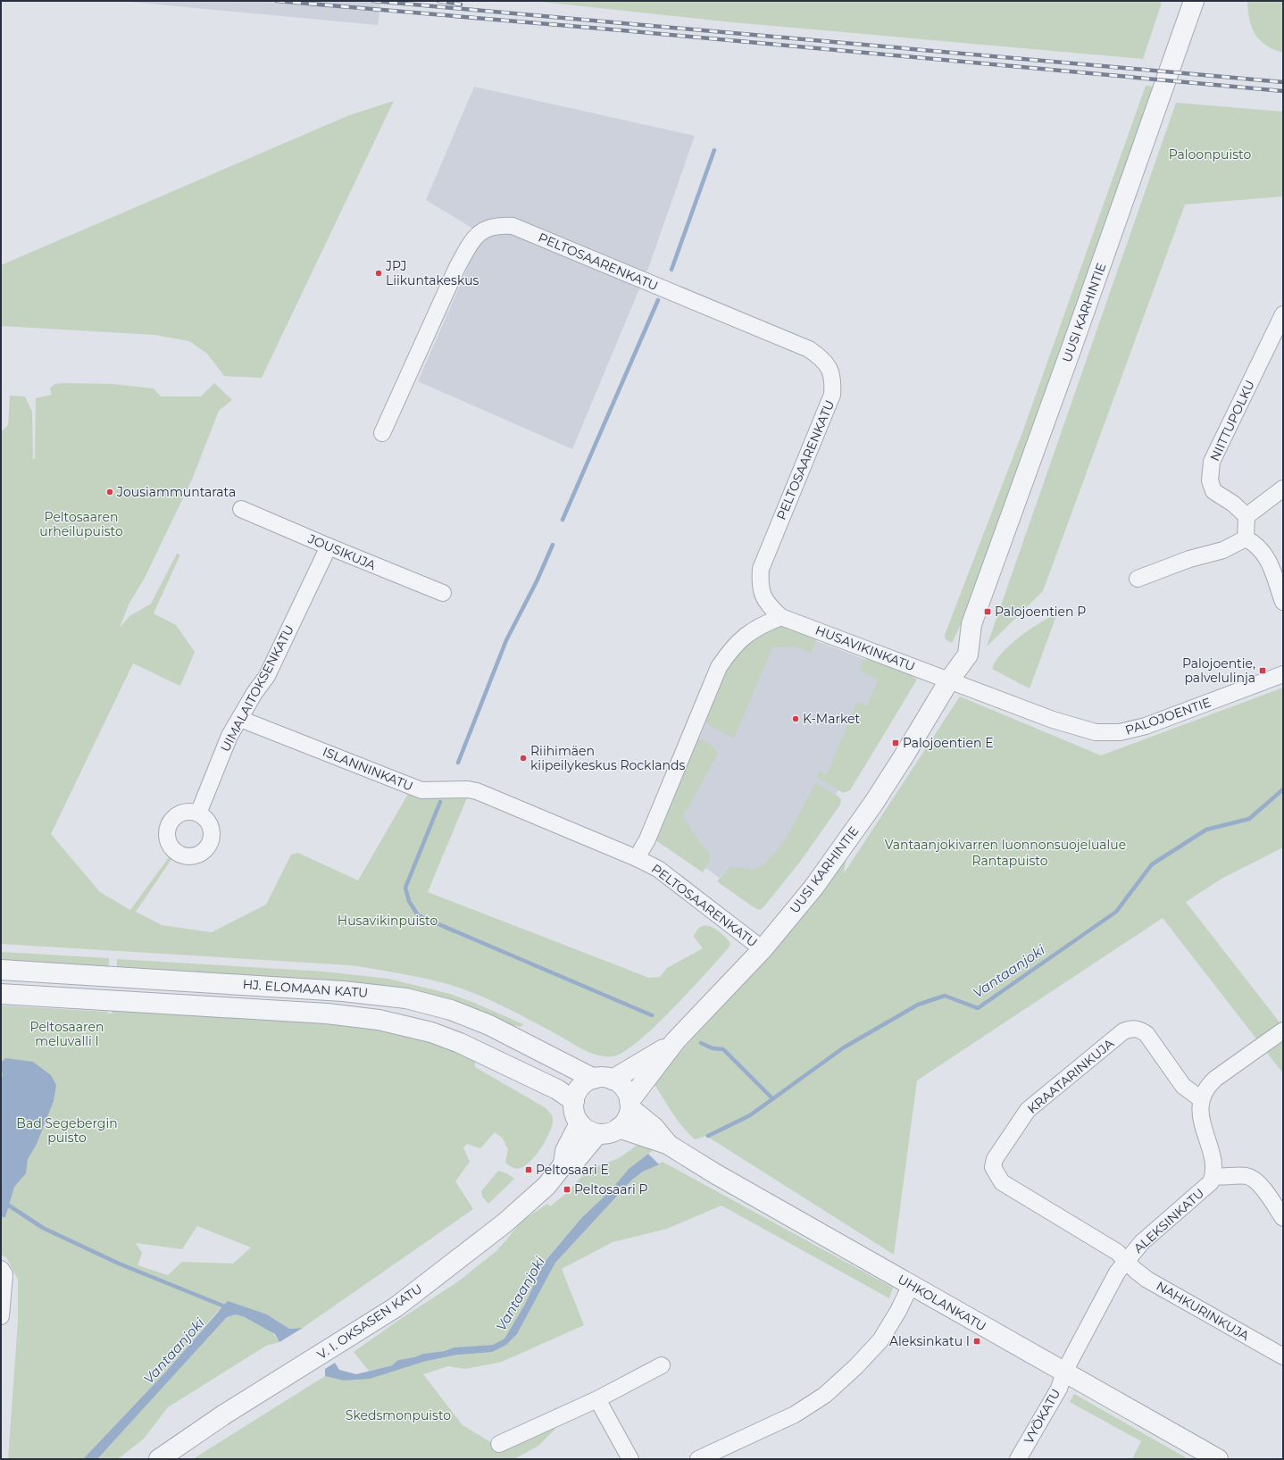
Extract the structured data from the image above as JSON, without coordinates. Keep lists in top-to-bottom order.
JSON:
{
  "streets": {
    "street": [
      "PELTOSAARENKATU",
      "UUSI KARHINTIE",
      "NIITTUPOLKU",
      "JOUSIKUJA",
      "HUSAVIKINKATU",
      "UIMALAITOKSENKATU",
      "PALOJOENTIE",
      "ISLANNINKATU",
      "HJ. ELOMAAN KATU",
      "KRAATARINKUJA",
      "ALEKSINKATU",
      "UHKOLANKATU",
      "NAHKURINKUJA",
      "V. I. OKSASEN KATU",
      "VYÖKATU"
    ]
  },
  "crossings": [
    ["PELTOSAARENKATU", "UUSI KARHINTIE"],
    ["PELTOSAARENKATU", "HUSAVIKINKATU"],
    ["PELTOSAARENKATU", "ISLANNINKATU"],
    ["UUSI KARHINTIE", "HUSAVIKINKATU"],
    ["UUSI KARHINTIE", "PALOJOENTIE"],
    ["UUSI KARHINTIE", "HJ. ELOMAAN KATU"],
    ["UUSI KARHINTIE", "UHKOLANKATU"],
    ["UUSI KARHINTIE", "V. I. OKSASEN KATU"],
    ["JOUSIKUJA", "UIMALAITOKSENKATU"],
    ["HUSAVIKINKATU", "PALOJOENTIE"],
    ["UIMALAITOKSENKATU", "ISLANNINKATU"],
    ["HJ. ELOMAAN KATU", "UHKOLANKATU"],
    ["HJ. ELOMAAN KATU", "V. I. OKSASEN KATU"],
    ["KRAATARINKUJA", "ALEKSINKATU"],
    ["KRAATARINKUJA", "NAHKURINKUJA"],
    ["ALEKSINKATU", "UHKOLANKATU"],
    ["ALEKSINKATU", "NAHKURINKUJA"],
    ["ALEKSINKATU", "VYÖKATU"],
    ["UHKOLANKATU", "V. I. OKSASEN KATU"],
    ["UHKOLANKATU", "VYÖKATU"]
  ],
  "water": ["Vantaanjoki"],
  "parks": [
    "Paloonpuisto",
    "Peltosaaren urheilupuisto",
    "Vantaanjokivarren luonnonsuojelualue",
    "Rantapuisto",
    "Husavikinpuisto",
    "Peltosaaren meluvalli I",
    "Bad Segebergin puisto",
    "Skedsmonpuisto"
  ],
  "places": {
    "other": [
      "JPJ Liikuntakeskus",
      "Jousiammuntarata",
      "K-Market",
      "Riihimäen kiipeilykeskus Rocklands"
    ],
    "transit": [
      "Palojoentien P",
      "Palojoentie, palvelulinja",
      "Palojoentien E",
      "Peltosaari E",
      "Peltosaari P",
      "Aleksinkatu I"
    ]
  }
}
